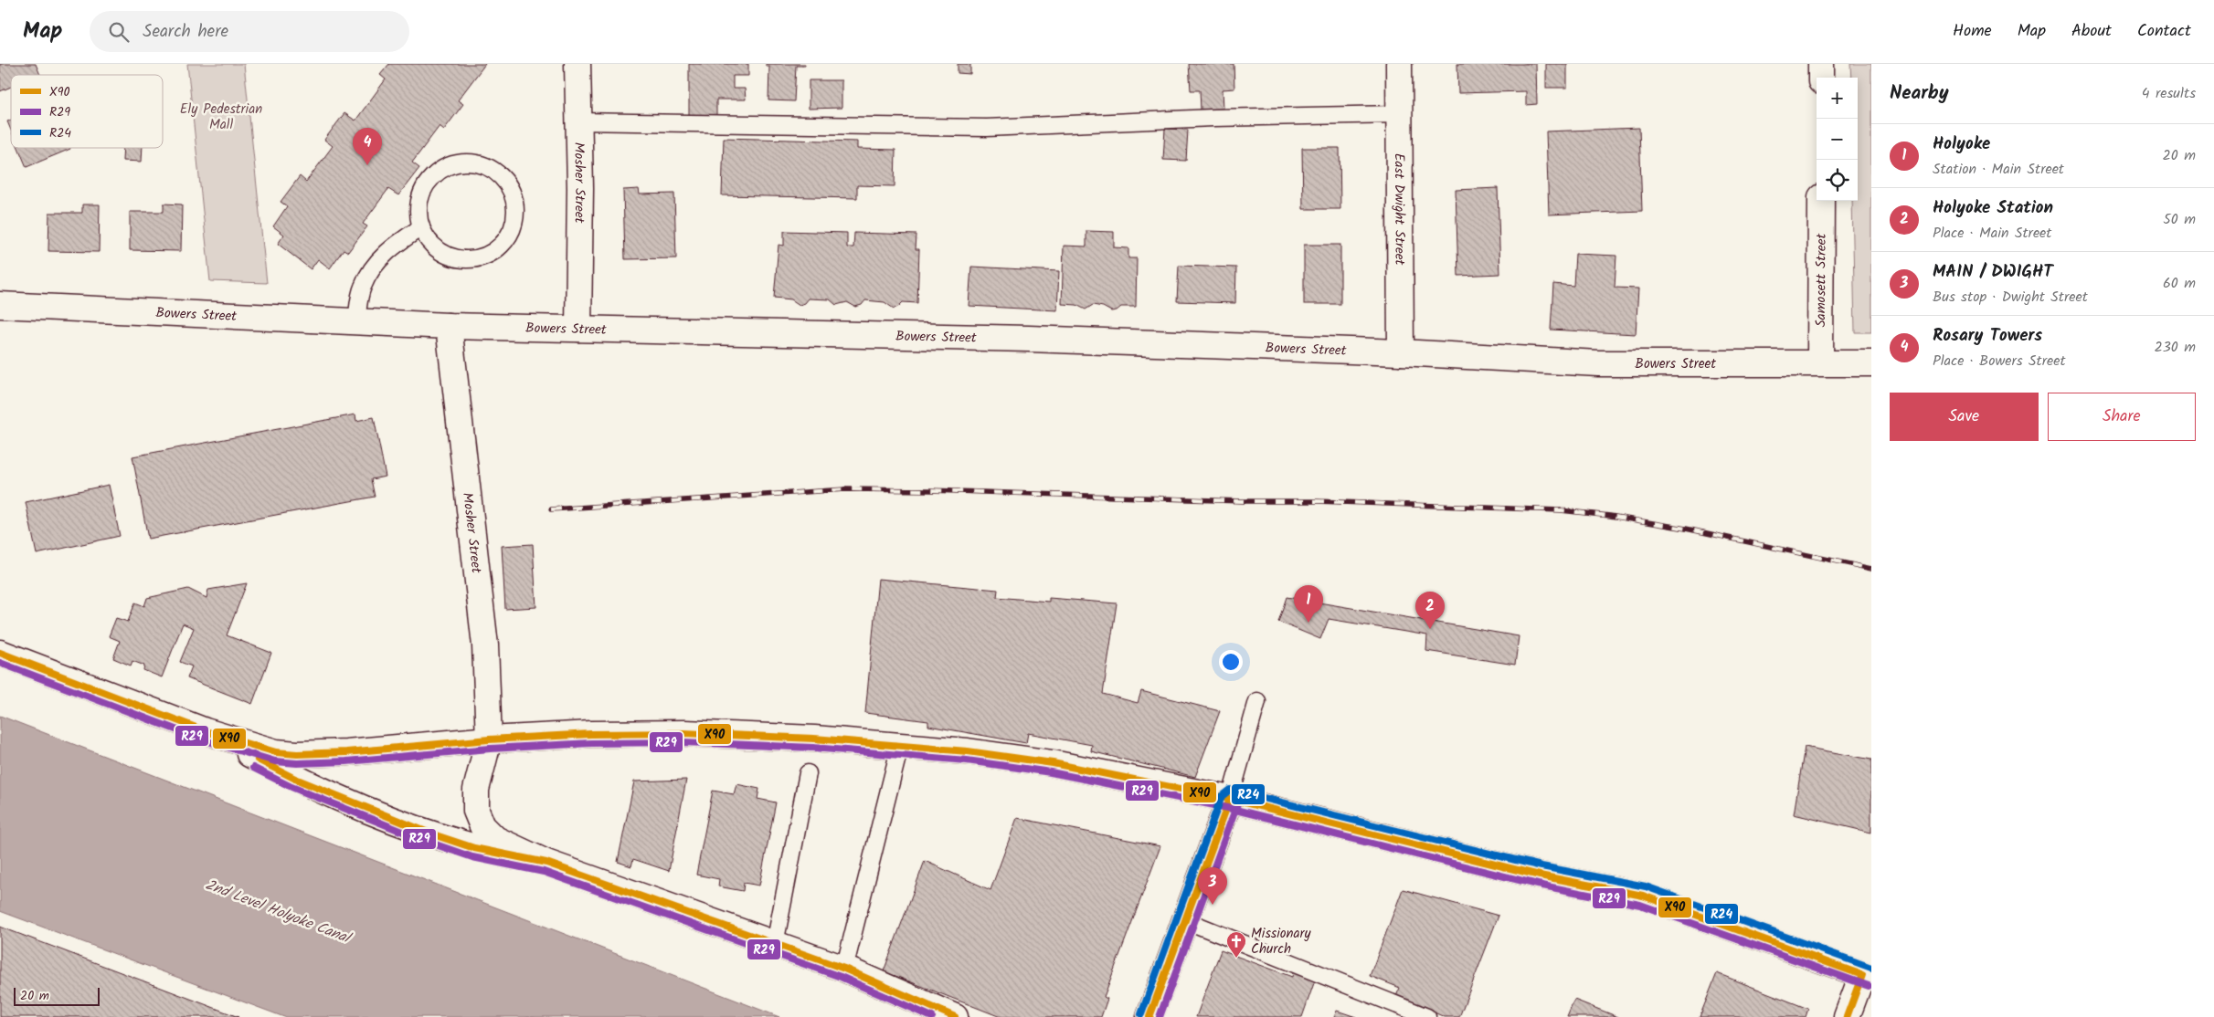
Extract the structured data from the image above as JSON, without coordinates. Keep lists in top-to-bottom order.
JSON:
{
  "streets": {
    "street": [
      "Mosher Street",
      "East Dwight Street",
      "Samosett Street",
      "Bowers Street"
    ]
  },
  "crossings": [
    ["Mosher Street", "Bowers Street"],
    ["East Dwight Street", "Bowers Street"],
    ["Samosett Street", "Bowers Street"]
  ],
  "water": ["2nd Level Holyoke Canal"],
  "parks": ["Ely Pedestrian Mall"],
  "places": {
    "church": ["Missionary Church"]
  },
  "lines": ["transit line X90", "transit line R29", "transit line R24"],
  "legend": ["X90", "R29", "R24"],
  "scale_bar": "20 m",
  "page": {
    "header": "Map",
    "search": "Search here",
    "nav": [
      "Home",
      "Map",
      "About",
      "Contact"
    ],
    "heading": ["Nearby", "4 results"],
    "map_buttons": ["+", "−"],
    "list": [
      {
        "mark": "1",
        "name": "Holyoke",
        "note": "Station · Main Street",
        "value": "20 m"
      },
      {
        "mark": "2",
        "name": "Holyoke Station",
        "note": "Place · Main Street",
        "value": "50 m"
      },
      {
        "mark": "3",
        "name": "MAIN / DWIGHT",
        "note": "Bus stop · Dwight Street",
        "value": "60 m"
      },
      {
        "mark": "4",
        "name": "Rosary Towers",
        "note": "Place · Bowers Street",
        "value": "230 m"
      }
    ],
    "pins": [
      "4",
      "1",
      "2",
      "3"
    ],
    "buttons": ["Save", "Share"],
    "scale": "20 m"
  }
}
